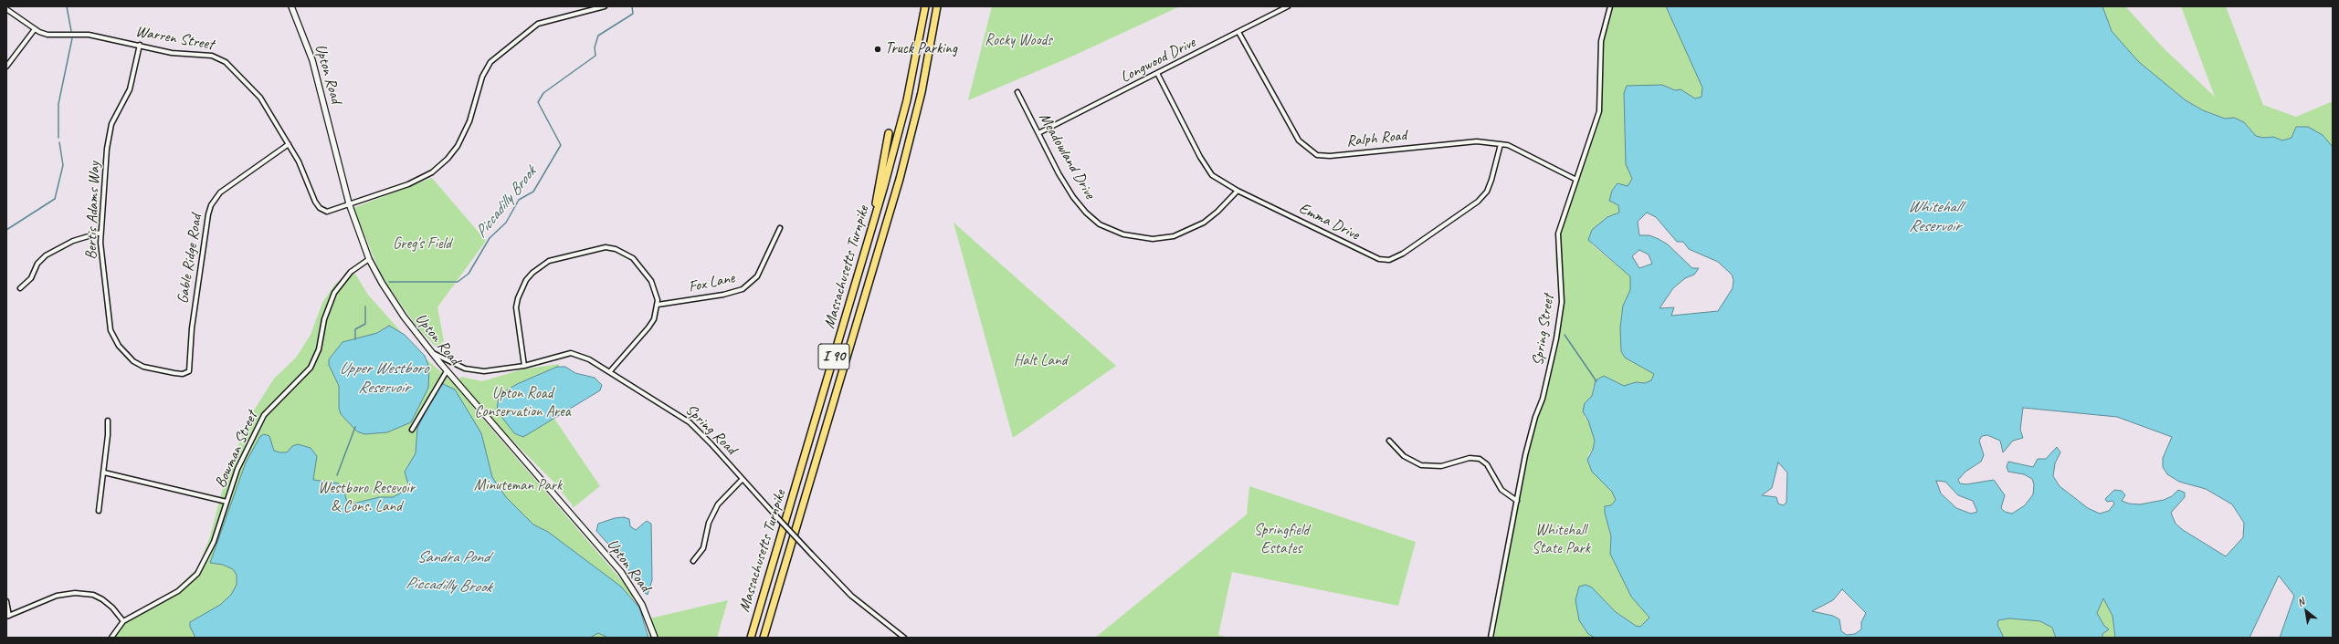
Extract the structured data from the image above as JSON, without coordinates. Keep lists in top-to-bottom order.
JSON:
{
  "streets": {
    "highway": ["Massachusetts Turnpike", "I 90"],
    "main road": ["Upton Road"],
    "street": [
      "Warren Street",
      "Longwood Drive",
      "Ralph Road",
      "Meadowland Drive",
      "Bertis Adams Way",
      "Emma Drive",
      "Gable Ridge Road",
      "Fox Lane",
      "Spring Street",
      "Spring Road",
      "Bowman Street"
    ]
  },
  "crossings": [
    ["Warren Street", "Upton Road"],
    ["Warren Street", "Bertis Adams Way"],
    ["Warren Street", "Gable Ridge Road"],
    ["Longwood Drive", "Ralph Road"],
    ["Longwood Drive", "Meadowland Drive"],
    ["Longwood Drive", "Emma Drive"],
    ["Upton Road", "Spring Road"],
    ["Upton Road", "Bowman Street"],
    ["Ralph Road", "Emma Drive"],
    ["Ralph Road", "Spring Street"],
    ["Meadowland Drive", "Emma Drive"],
    ["Bertis Adams Way", "Gable Ridge Road"]
  ],
  "water": [
    "Piccadilly Brook",
    "Whitehall Reservoir",
    "Upper Westboro Reservoir",
    "Sandra Pond"
  ],
  "parks": [
    "Rocky Woods",
    "Greg's Field",
    "Halt Land",
    "Upton Road Conservation Area",
    "Minuteman Park",
    "Westboro Resevoir & Cons. Land",
    "Springfield Estates",
    "Whitehall State Park"
  ],
  "places": ["Truck Parking"],
  "north": "top left"
}
